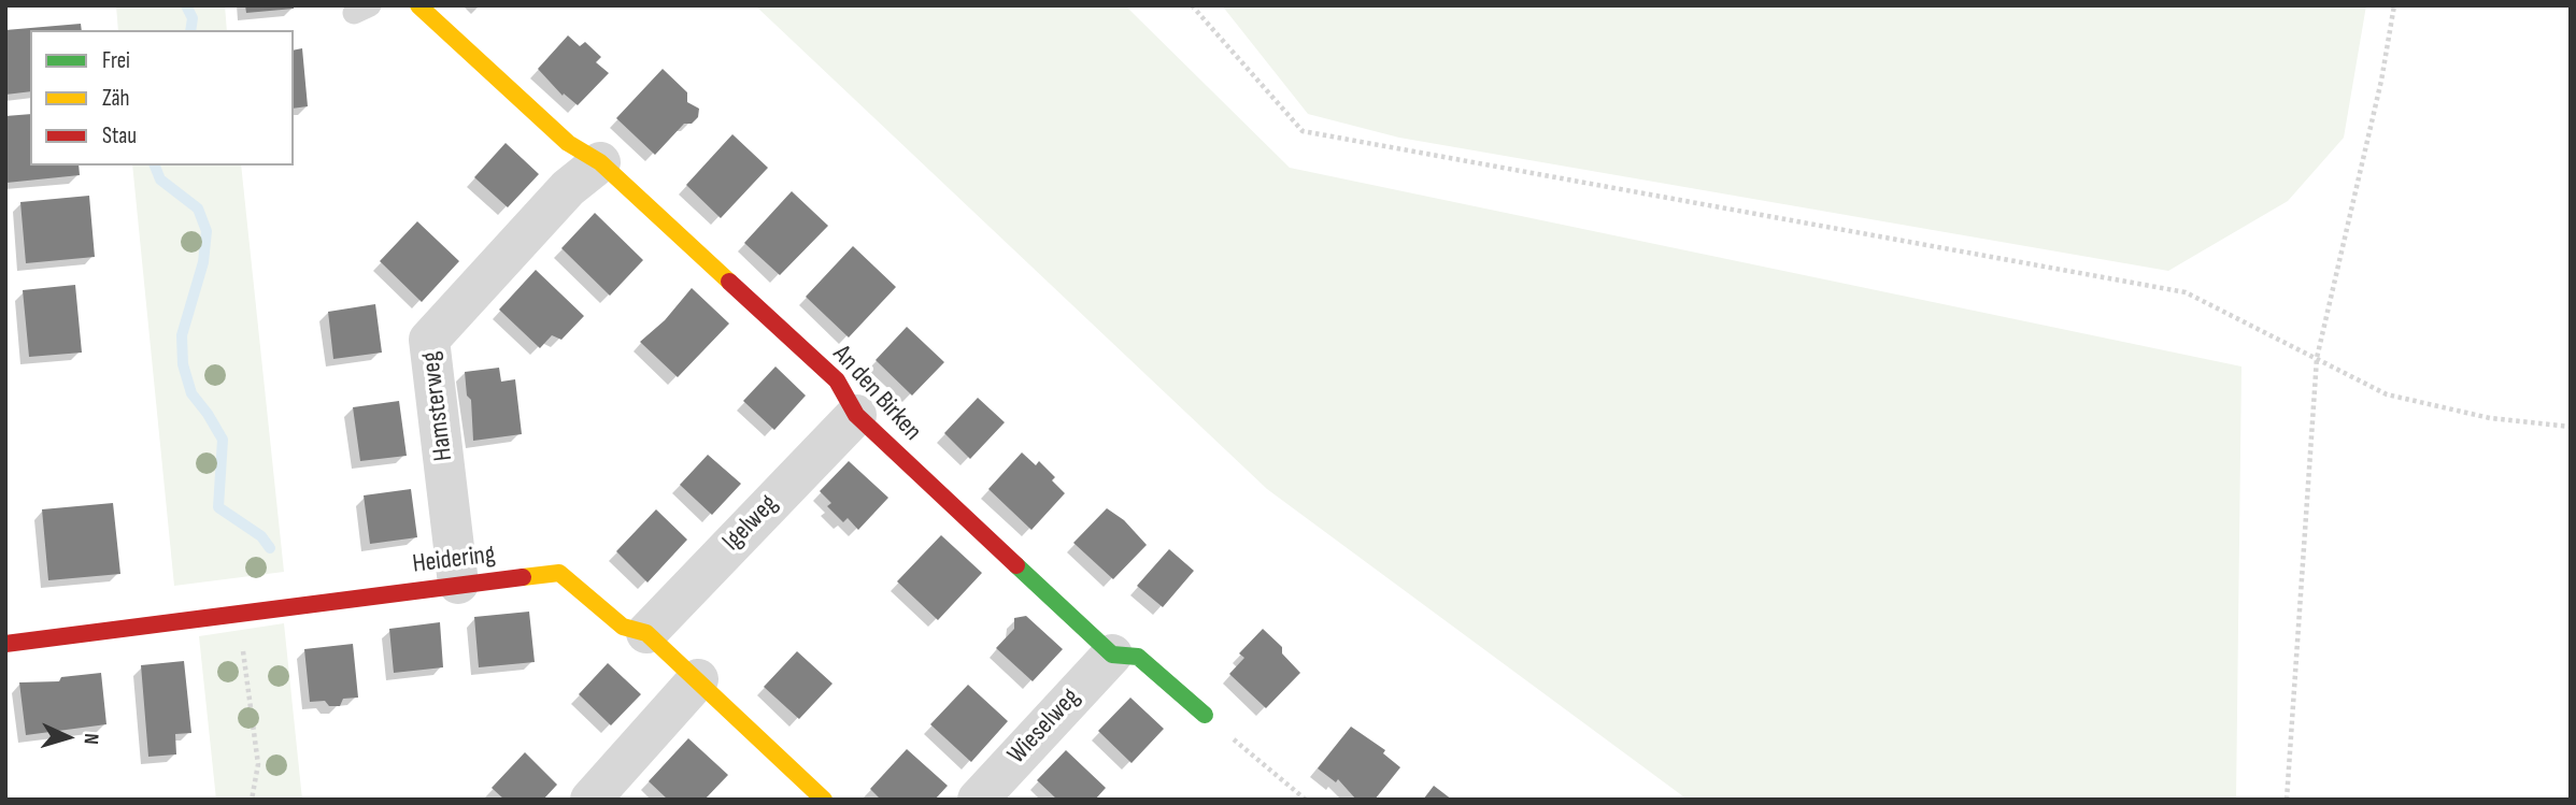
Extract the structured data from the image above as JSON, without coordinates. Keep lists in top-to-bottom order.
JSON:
{
  "streets": {
    "street": [
      "An den Birken",
      "Hamsterweg",
      "Igelweg",
      "Heidering",
      "Wieselweg"
    ]
  },
  "crossings": [
    ["An den Birken", "Hamsterweg"],
    ["An den Birken", "Igelweg"],
    ["An den Birken", "Wieselweg"],
    ["Hamsterweg", "Heidering"],
    ["Igelweg", "Heidering"]
  ],
  "legend": ["Frei", "Zäh", "Stau"],
  "north": "right"
}
